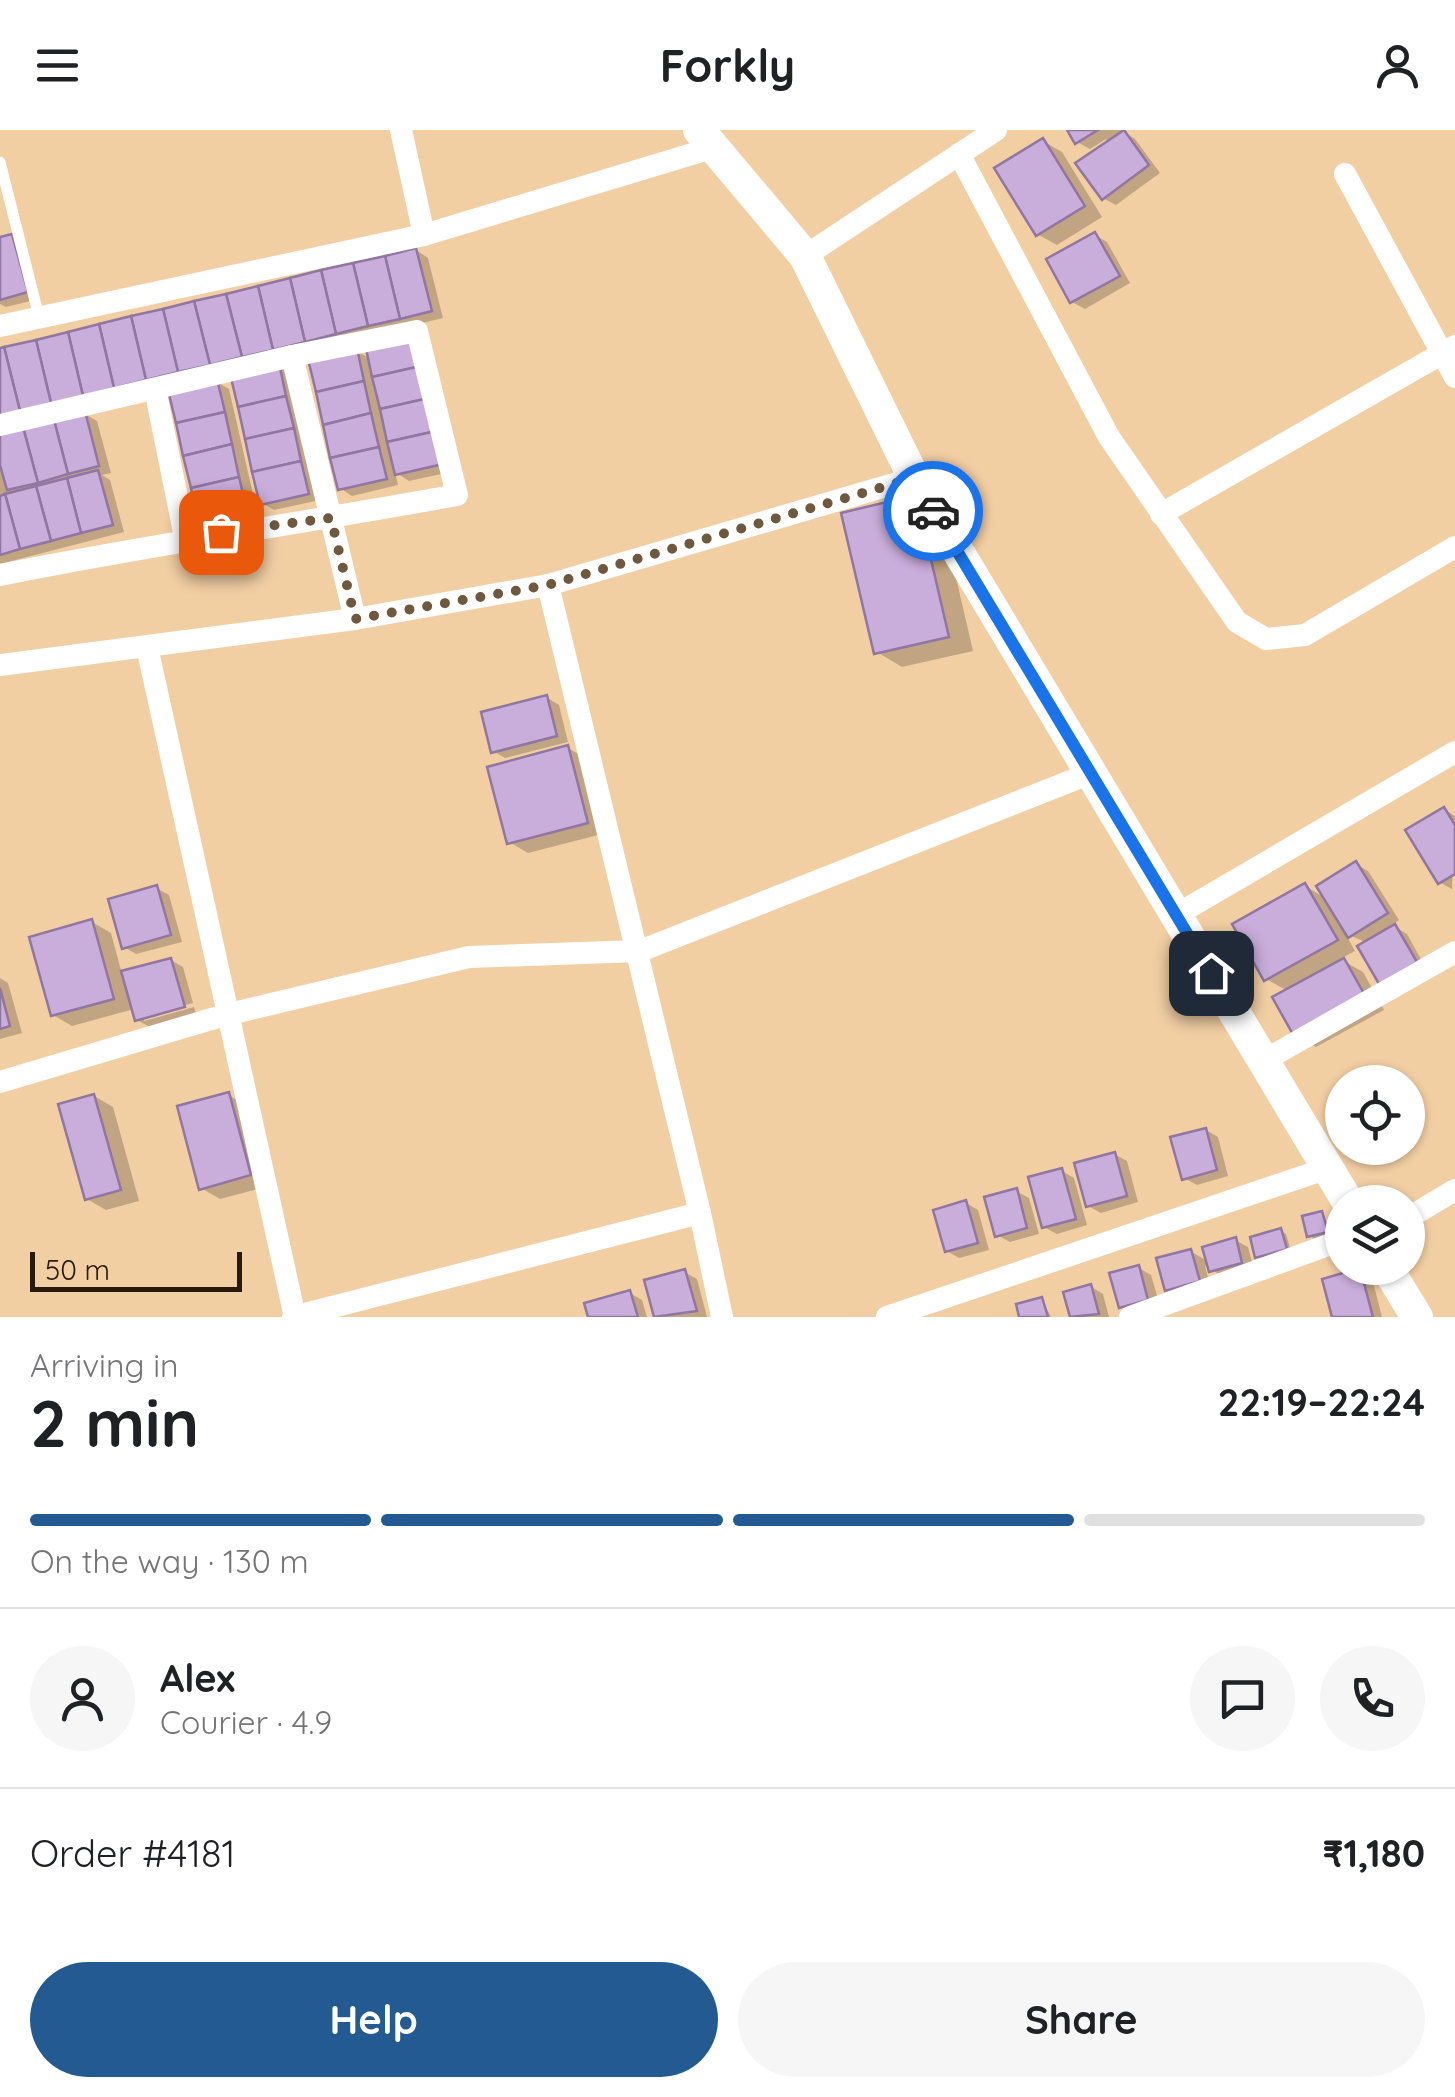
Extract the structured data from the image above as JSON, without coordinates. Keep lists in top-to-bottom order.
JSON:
{
  "scale_bar": "50 m",
  "page": {
    "header": "Forkly",
    "scale": "50 m",
    "heading": ["2 min", "Arriving in", "22:19–22:24"],
    "panel": [
      "Alex",
      "Courier · 4.9",
      "Order #4181",
      "₹1,180"
    ],
    "bar": "On the way · 130 m",
    "buttons": ["Help", "Share"]
  }
}
